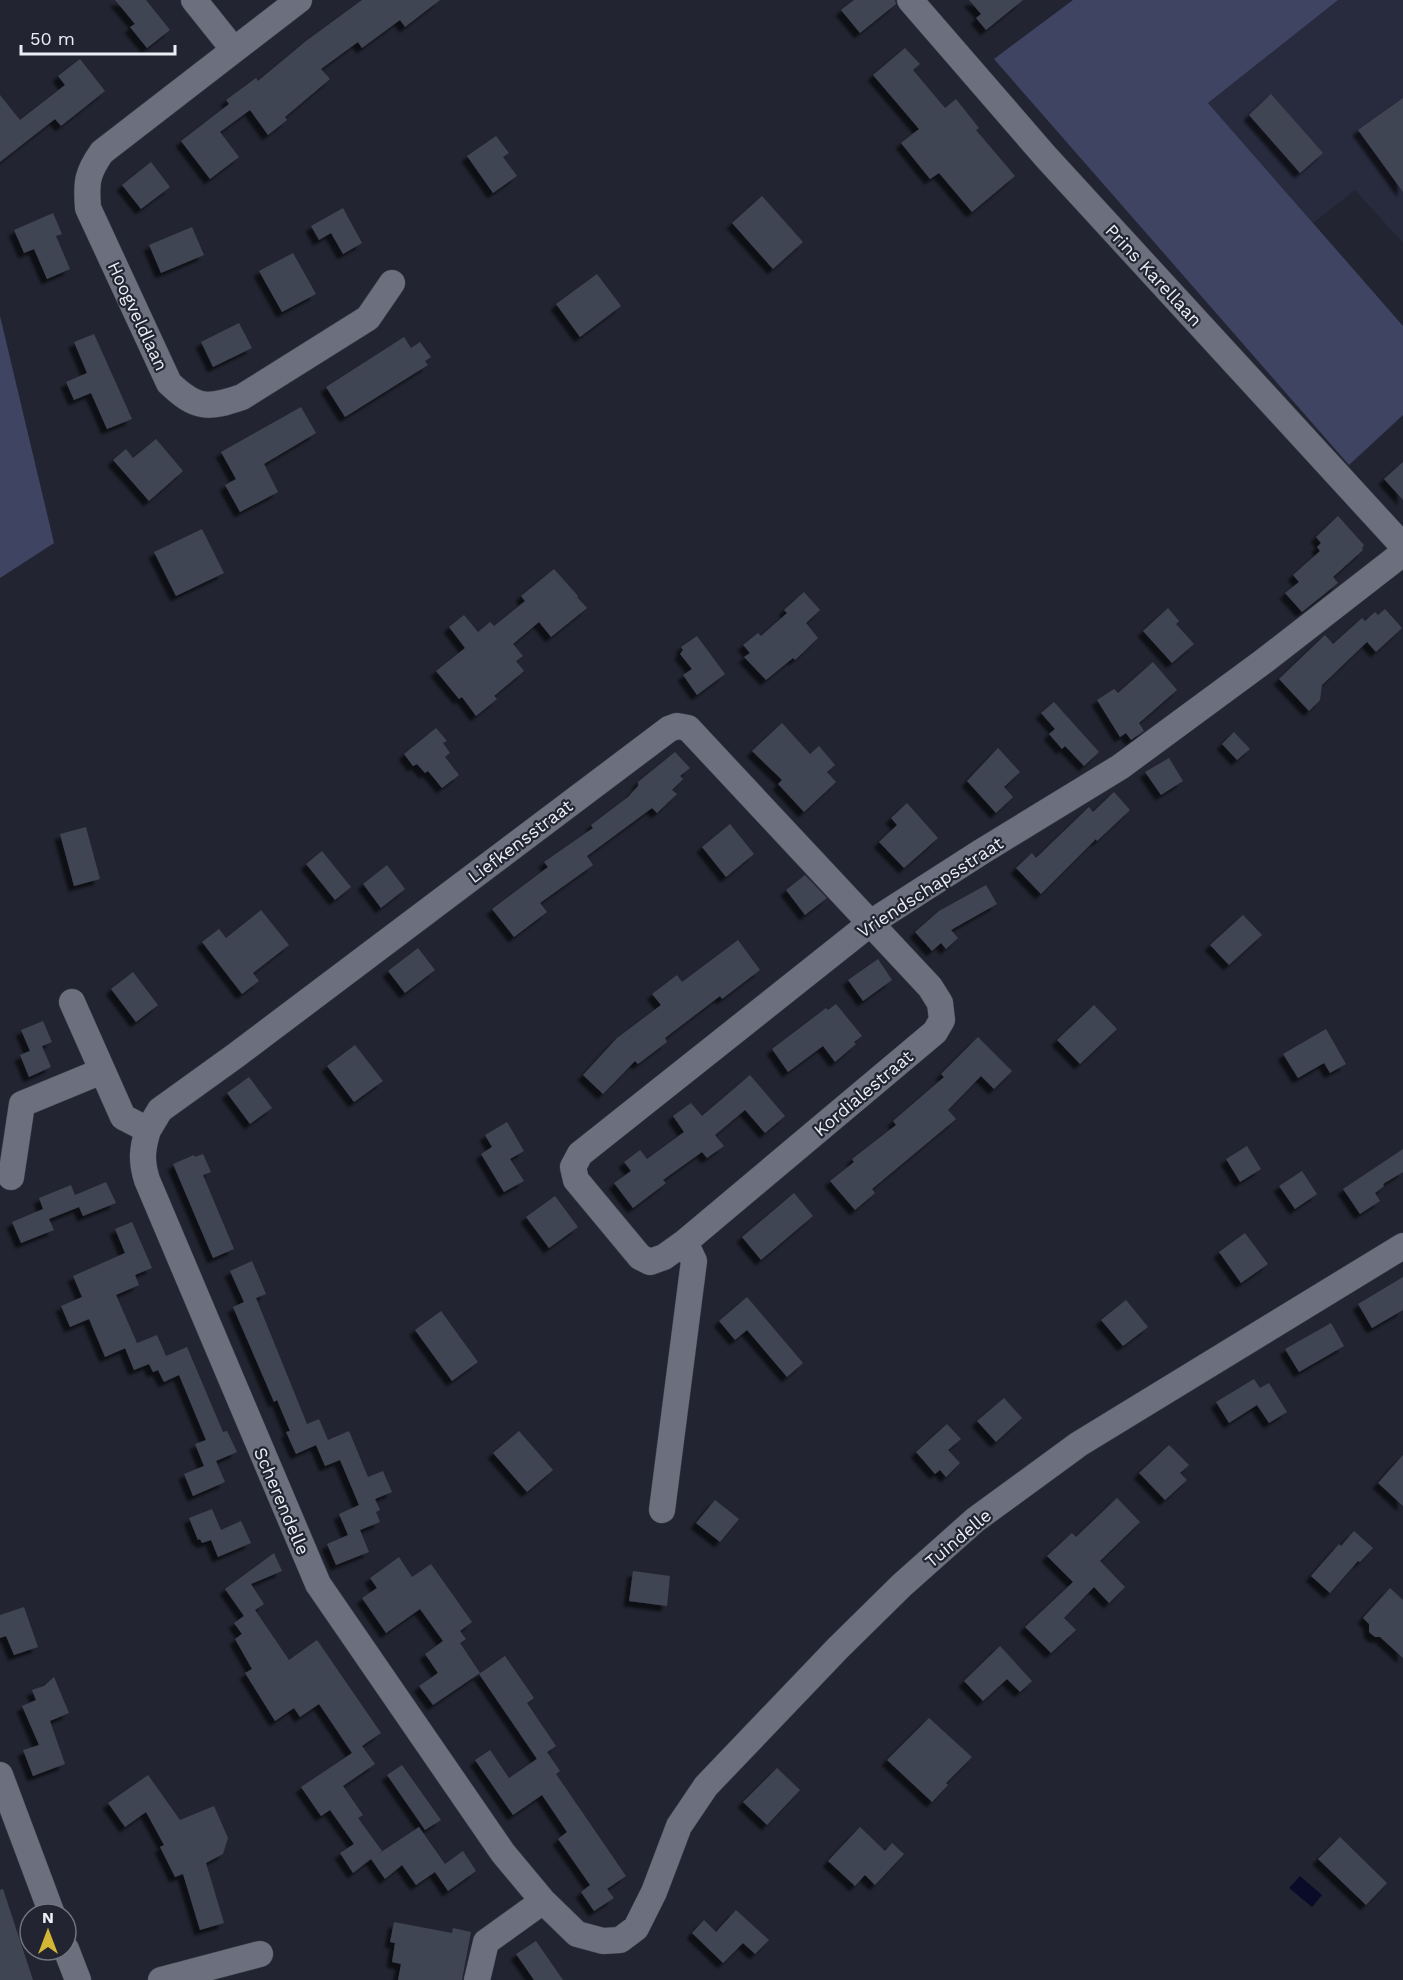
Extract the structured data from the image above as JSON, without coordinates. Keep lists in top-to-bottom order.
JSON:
{
  "streets": {
    "street": [
      "Prins Karellaan",
      "Hoogveldlaan",
      "Liefkensstraat",
      "Vriendschapsstraat",
      "Kordialestraat",
      "Scherendelle",
      "Tuindelle"
    ]
  },
  "crossings": [
    ["Liefkensstraat", "Vriendschapsstraat"],
    ["Liefkensstraat", "Kordialestraat"],
    ["Liefkensstraat", "Scherendelle"],
    ["Vriendschapsstraat", "Kordialestraat"],
    ["Scherendelle", "Tuindelle"]
  ],
  "scale_bar": "50 m",
  "north": "top"
}
